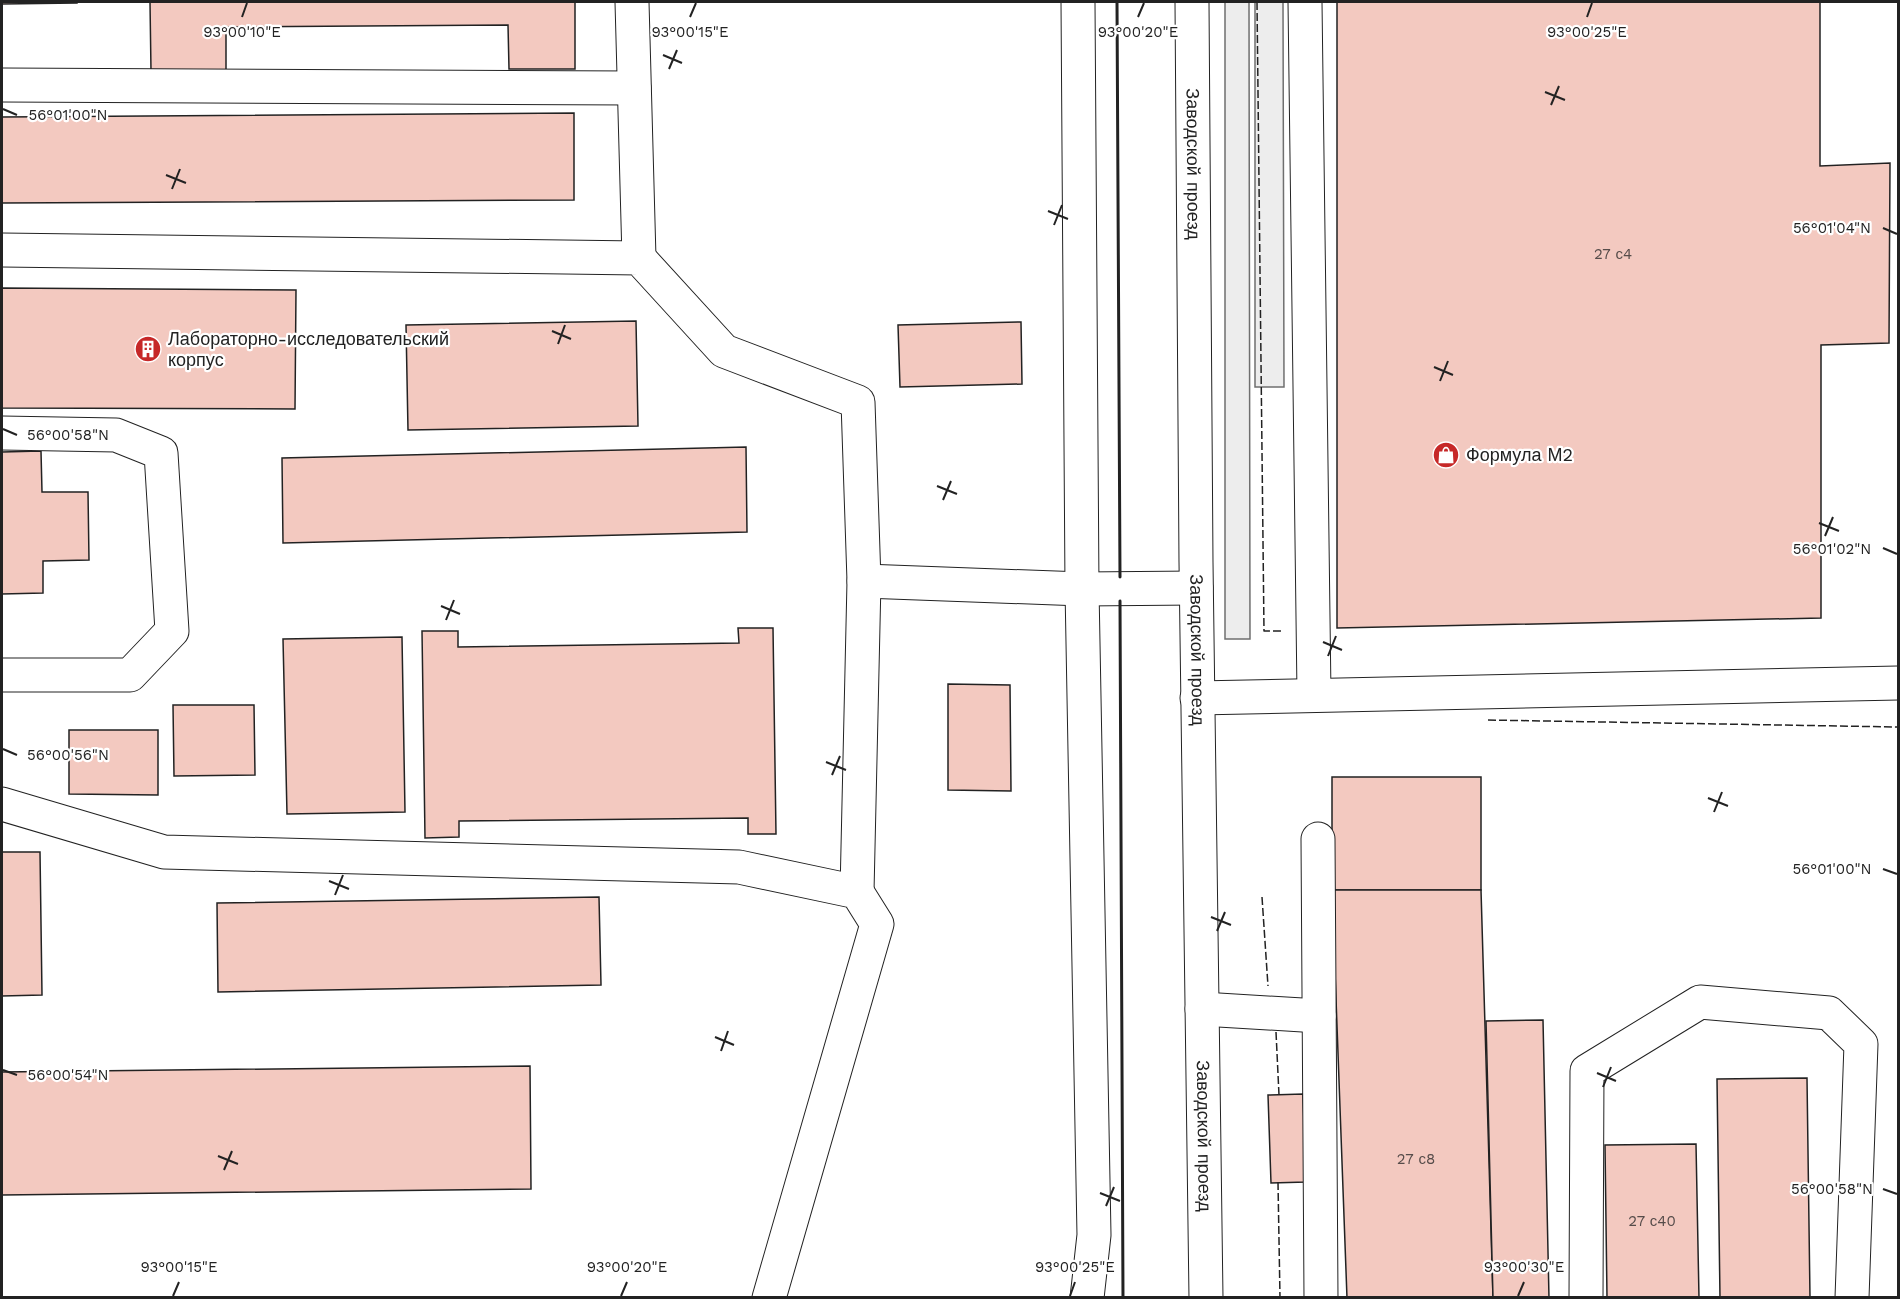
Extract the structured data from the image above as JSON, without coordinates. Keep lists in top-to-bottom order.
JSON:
{
  "streets": {
    "street": ["Заводской проезд"]
  },
  "places": {
    "building": ["Лабораторно-исследовательский корпус"],
    "shop": ["Формула М2"]
  },
  "house_numbers": ["27 с4", "27 с8", "27 с40"],
  "coordinates": [
    "93°00'10\"E",
    "93°00'15\"E",
    "93°00'20\"E",
    "93°00'25\"E",
    "56°01'00\"N",
    "56°01'04\"N",
    "56°00'58\"N",
    "56°01'02\"N",
    "56°00'56\"N",
    "56°00'54\"N",
    "93°00'30\"E"
  ]
}
